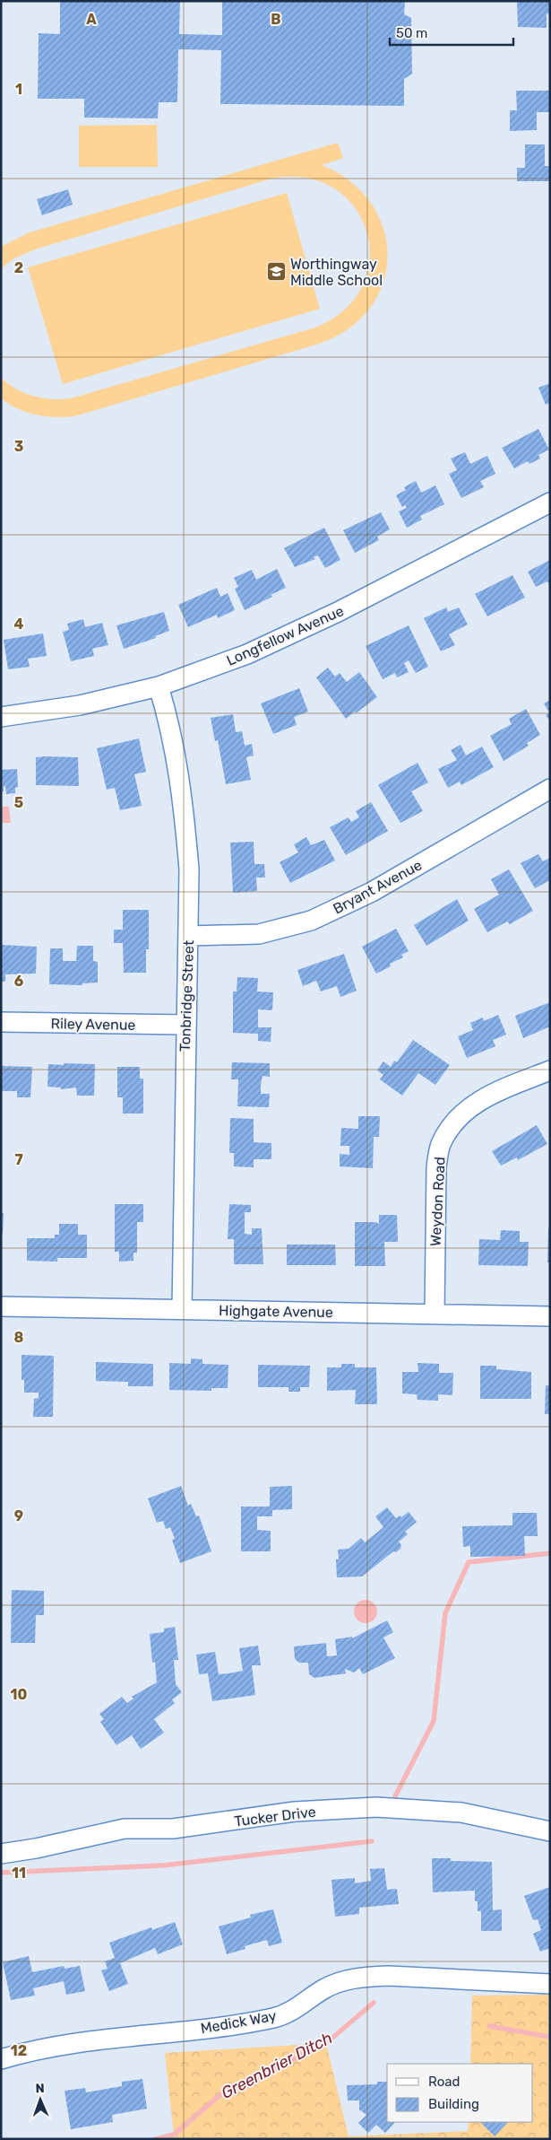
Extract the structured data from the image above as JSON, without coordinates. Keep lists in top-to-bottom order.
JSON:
{
  "streets": {
    "street": [
      "Longfellow Avenue",
      "Bryant Avenue",
      "Tonbridge Street",
      "Riley Avenue",
      "Weydon Road",
      "Highgate Avenue",
      "Tucker Drive",
      "Medick Way"
    ]
  },
  "crossings": [
    ["Longfellow Avenue", "Tonbridge Street"],
    ["Bryant Avenue", "Tonbridge Street"],
    ["Tonbridge Street", "Riley Avenue"],
    ["Tonbridge Street", "Highgate Avenue"],
    ["Weydon Road", "Highgate Avenue"]
  ],
  "water": ["Greenbrier Ditch"],
  "places": {
    "school or university": ["Worthingway Middle School"]
  },
  "legend": ["Road", "Building"],
  "scale_bar": "50 m",
  "north": "top",
  "grid": {
    "columns": ["A", "B"],
    "rows": [
      "1",
      "2",
      "3",
      "4",
      "5",
      "6",
      "7",
      "8",
      "9",
      "10",
      "11",
      "12"
    ]
  }
}
